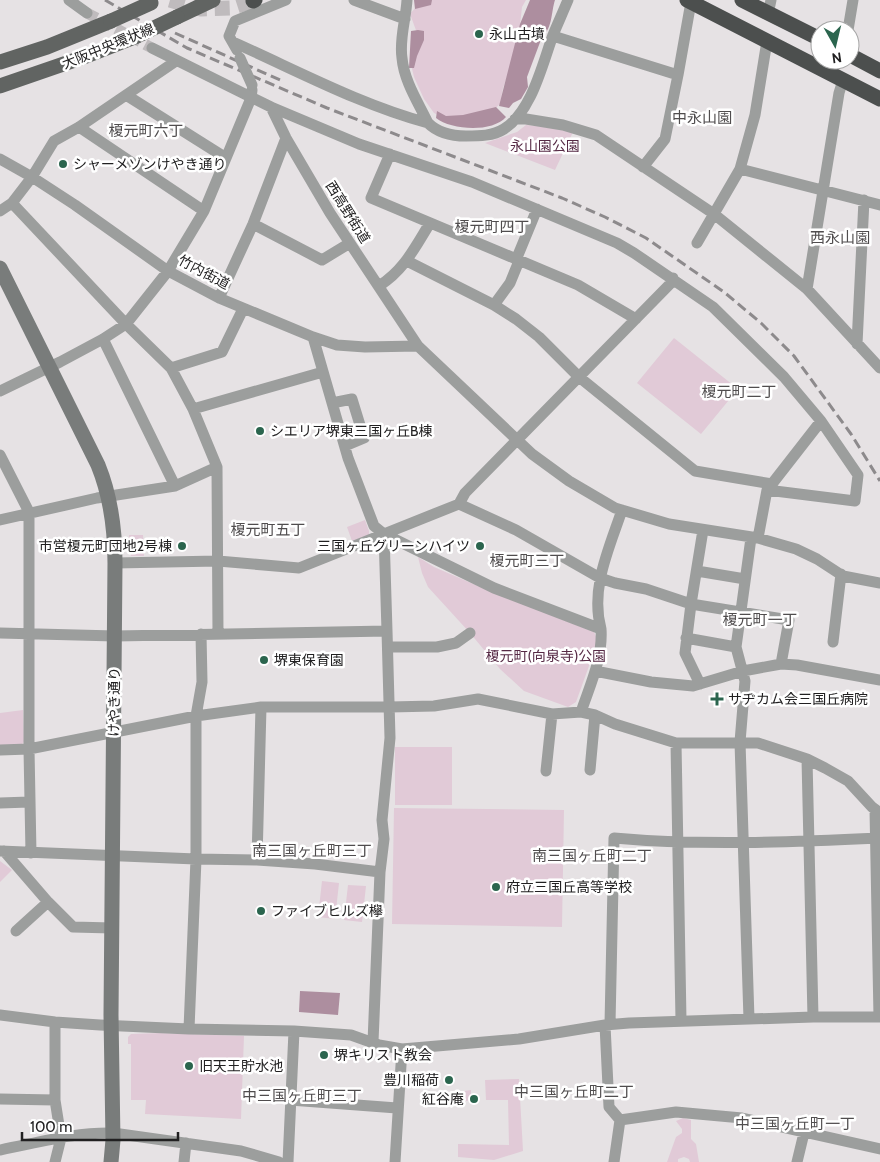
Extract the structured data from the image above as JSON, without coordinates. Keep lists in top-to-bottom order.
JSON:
{
  "streets": {
    "main road": ["大阪中央環状線"],
    "street": ["西高野街道", "竹内街道", "けやき通り"]
  },
  "crossings": [
    ["西高野街道", "竹内街道"]
  ],
  "districts": [
    "中永山園",
    "榎元町六丁",
    "榎元町四丁",
    "西永山園",
    "榎元町二丁",
    "榎元町五丁",
    "榎元町三丁",
    "榎元町一丁",
    "南三国ヶ丘町三丁",
    "南三国ヶ丘町二丁",
    "中三国ヶ丘町二丁",
    "中三国ヶ丘町三丁",
    "中三国ヶ丘町一丁"
  ],
  "parks": ["永山園公園", "榎元町(向泉寺)公園"],
  "places": {
    "other": [
      "永山古墳",
      "シャーメゾンけやき通り",
      "シエリア堺東三国ヶ丘B棟",
      "市営榎元町団地2号棟",
      "三国ヶ丘グリーンハイツ",
      "堺東保育園",
      "府立三国丘高等学校",
      "ファイブヒルズ欅",
      "堺キリスト教会",
      "旧天王貯水池",
      "豊川稲荷",
      "紅谷庵"
    ],
    "health": ["サヂカム会三国丘病院"]
  },
  "scale_bar": "100 m",
  "north": "bottom"
}
